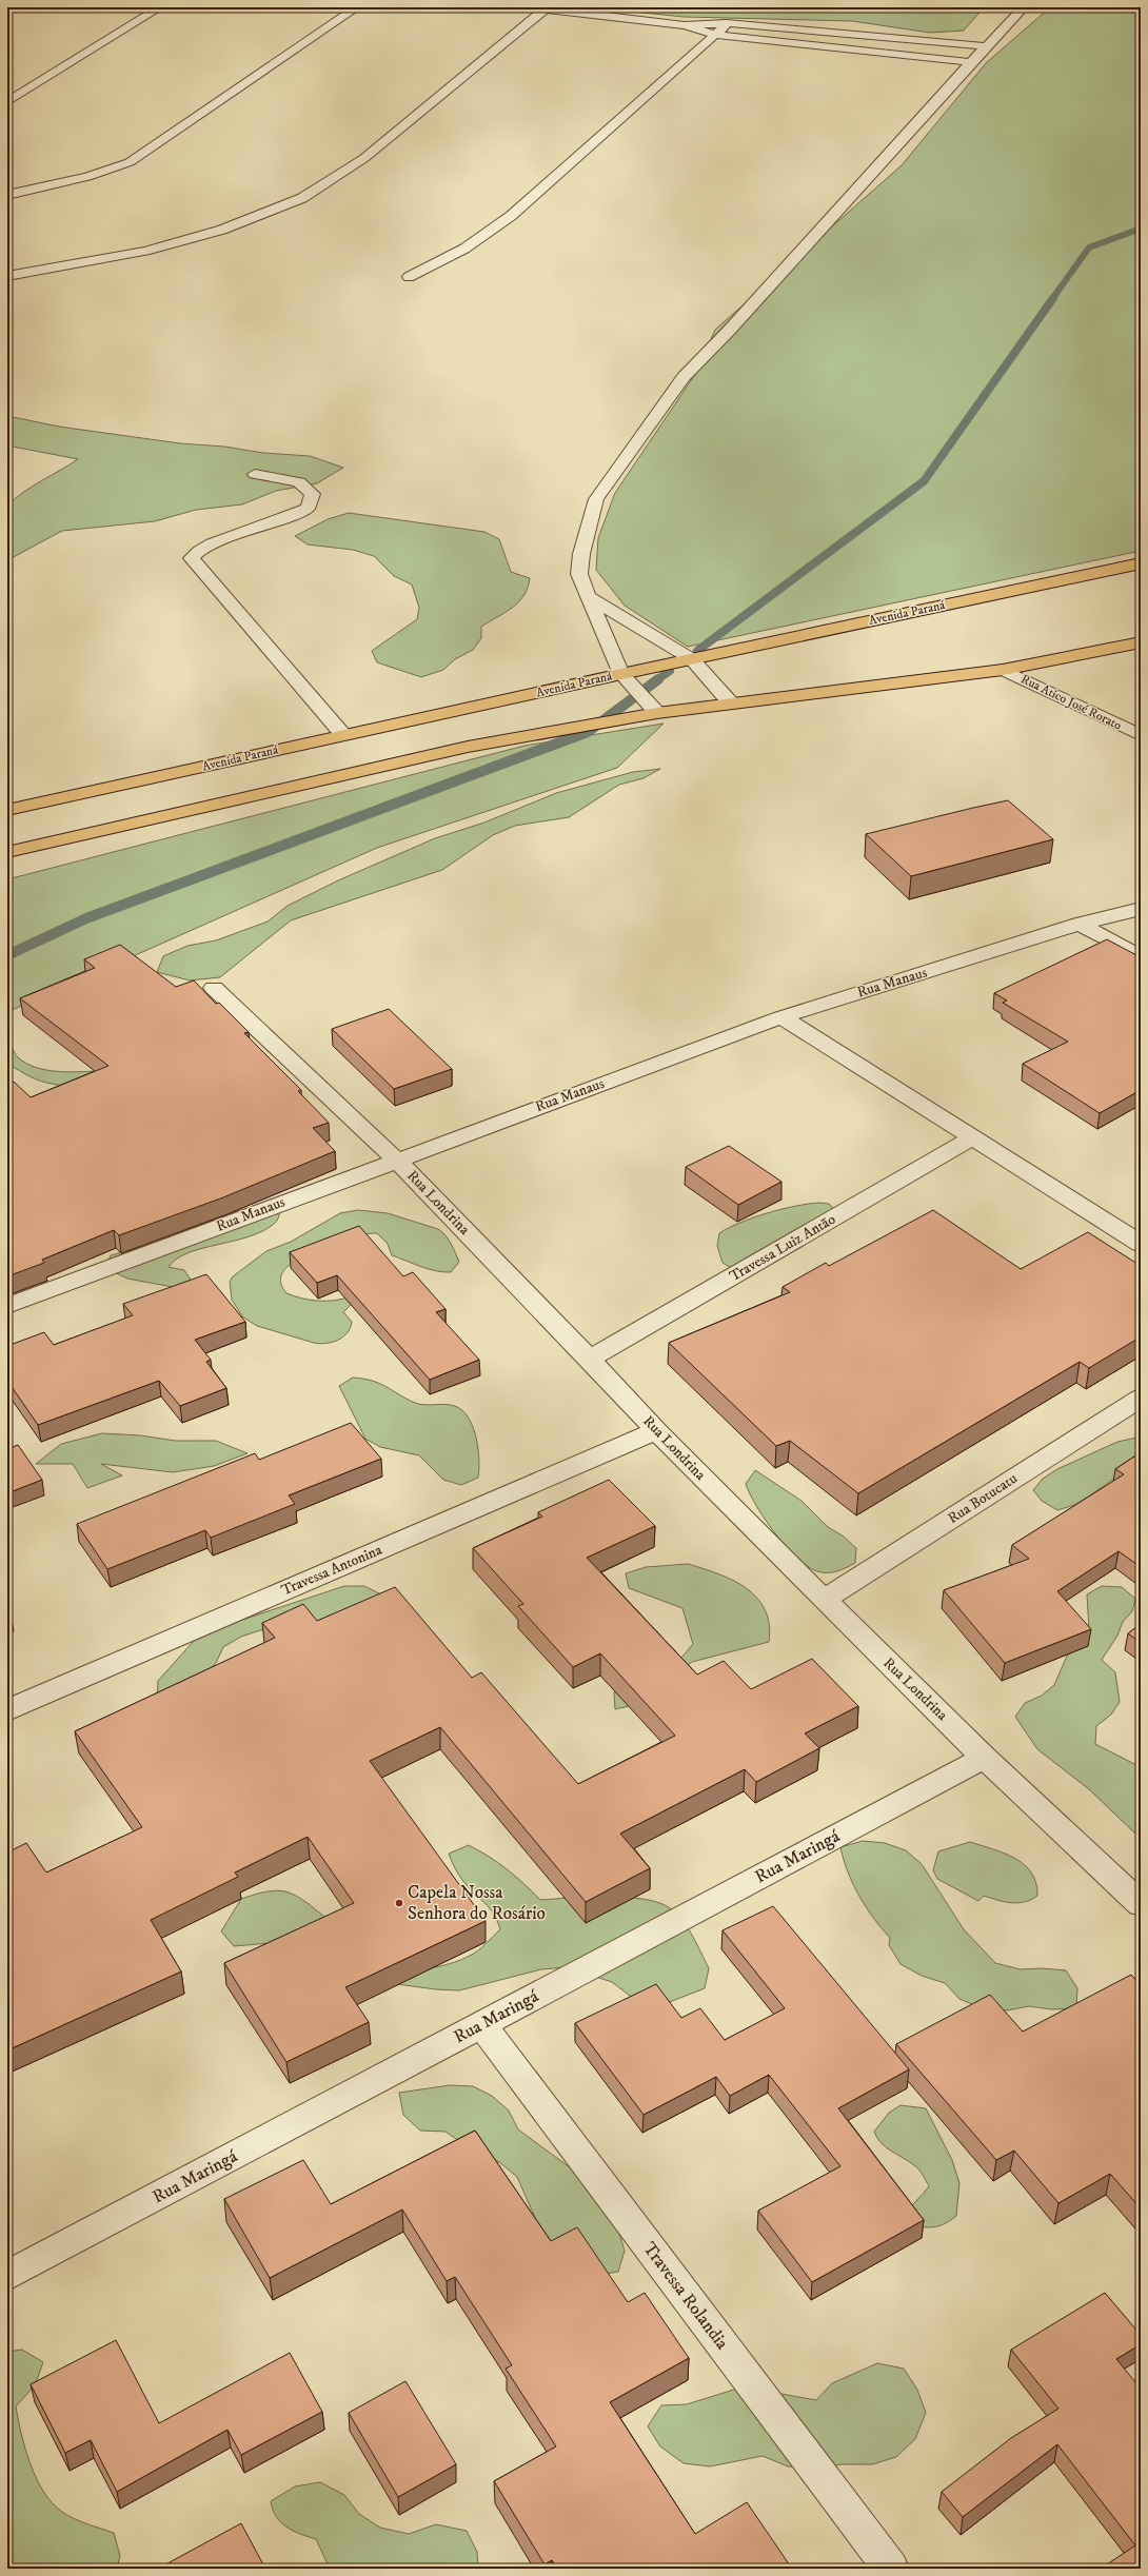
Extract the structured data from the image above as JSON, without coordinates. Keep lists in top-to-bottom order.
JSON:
{
  "streets": {
    "main road": ["Avenida Paraná"],
    "street": [
      "Rua Atico José Rorato",
      "Rua Manaus",
      "Rua Londrina",
      "Travessa Luiz Antão",
      "Rua Botucatu",
      "Travessa Antonina",
      "Rua Maringá",
      "Travessa Rolandia"
    ]
  },
  "crossings": [
    ["Rua Manaus", "Rua Londrina"],
    ["Rua Londrina", "Travessa Luiz Antão"],
    ["Rua Londrina", "Rua Botucatu"],
    ["Rua Londrina", "Travessa Antonina"],
    ["Rua Londrina", "Rua Maringá"],
    ["Rua Maringá", "Travessa Rolandia"]
  ],
  "places": ["Capela Nossa Senhora do Rosário"]
}
